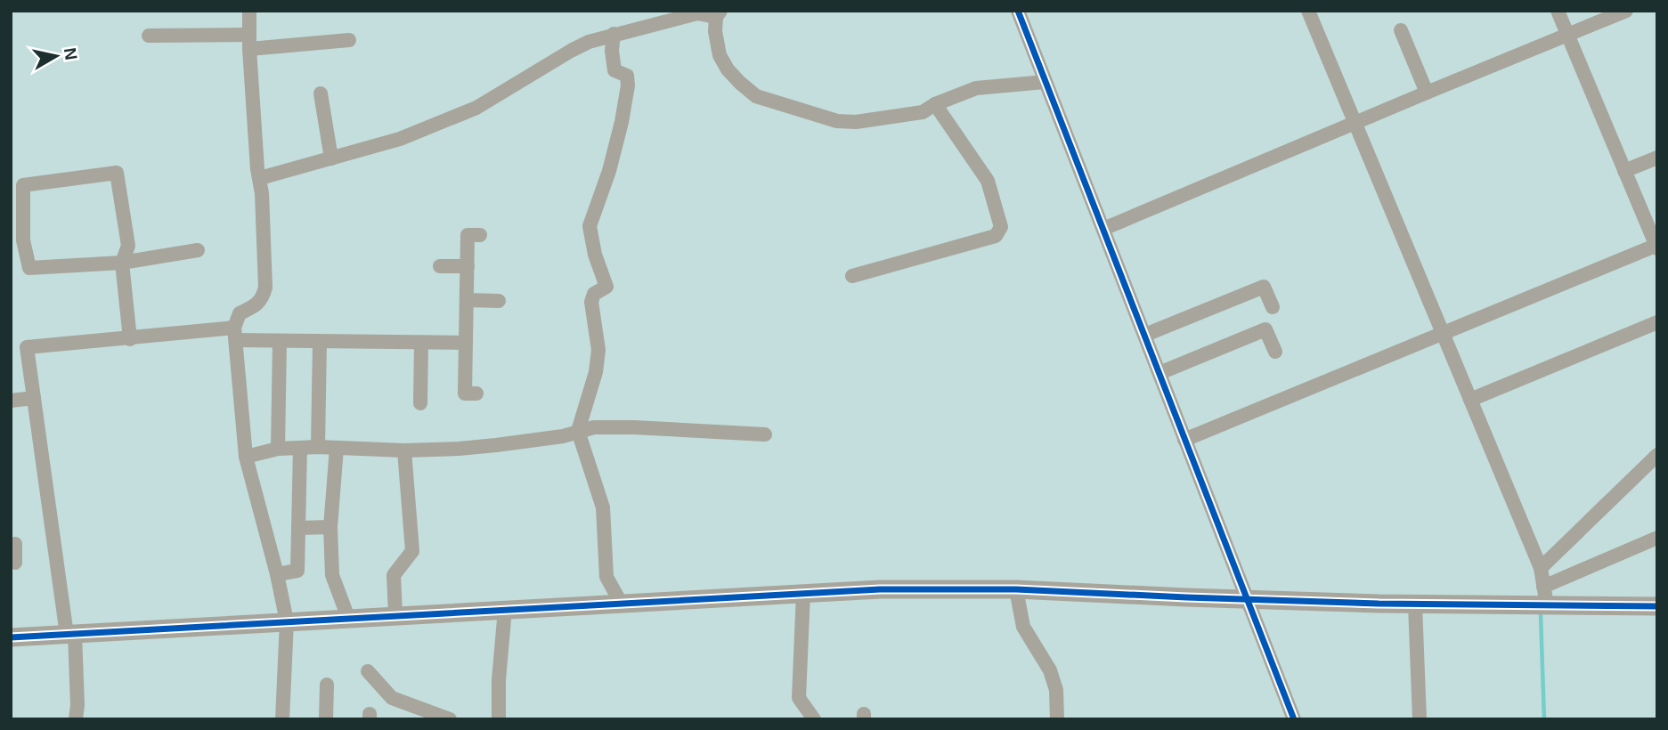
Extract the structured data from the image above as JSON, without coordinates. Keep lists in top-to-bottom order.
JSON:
{
  "north": "right"
}
